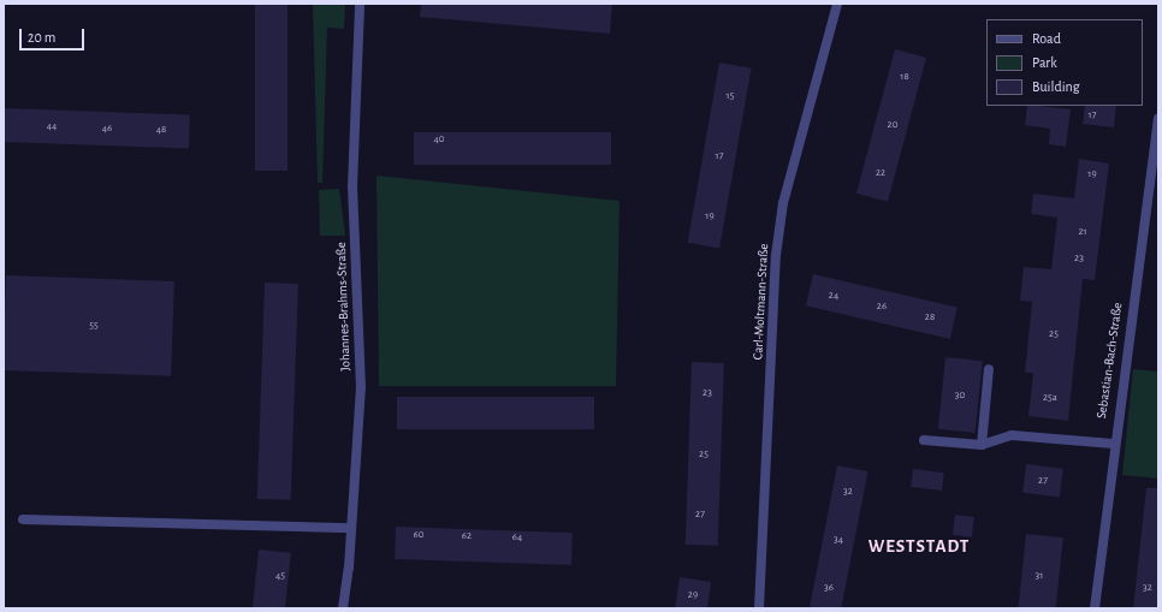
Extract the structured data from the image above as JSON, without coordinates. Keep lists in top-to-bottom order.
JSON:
{
  "streets": {
    "street": ["Carl-Moltmann-Straße", "Johannes-Brahms-Straße", "Sebastian-Bach-Straße"]
  },
  "districts": ["WESTSTADT"],
  "house_numbers": [
    "18",
    "15",
    "17",
    "20",
    "44",
    "46",
    "48",
    "40",
    "17",
    "22",
    "19",
    "19",
    "21",
    "23",
    "24",
    "26",
    "28",
    "55",
    "25",
    "23",
    "30",
    "25a",
    "25",
    "27",
    "32",
    "27",
    "60",
    "62",
    "64",
    "34",
    "45",
    "31",
    "36",
    "32",
    "29"
  ],
  "legend": ["Road", "Park", "Building"],
  "scale_bar": "20 m"
}
